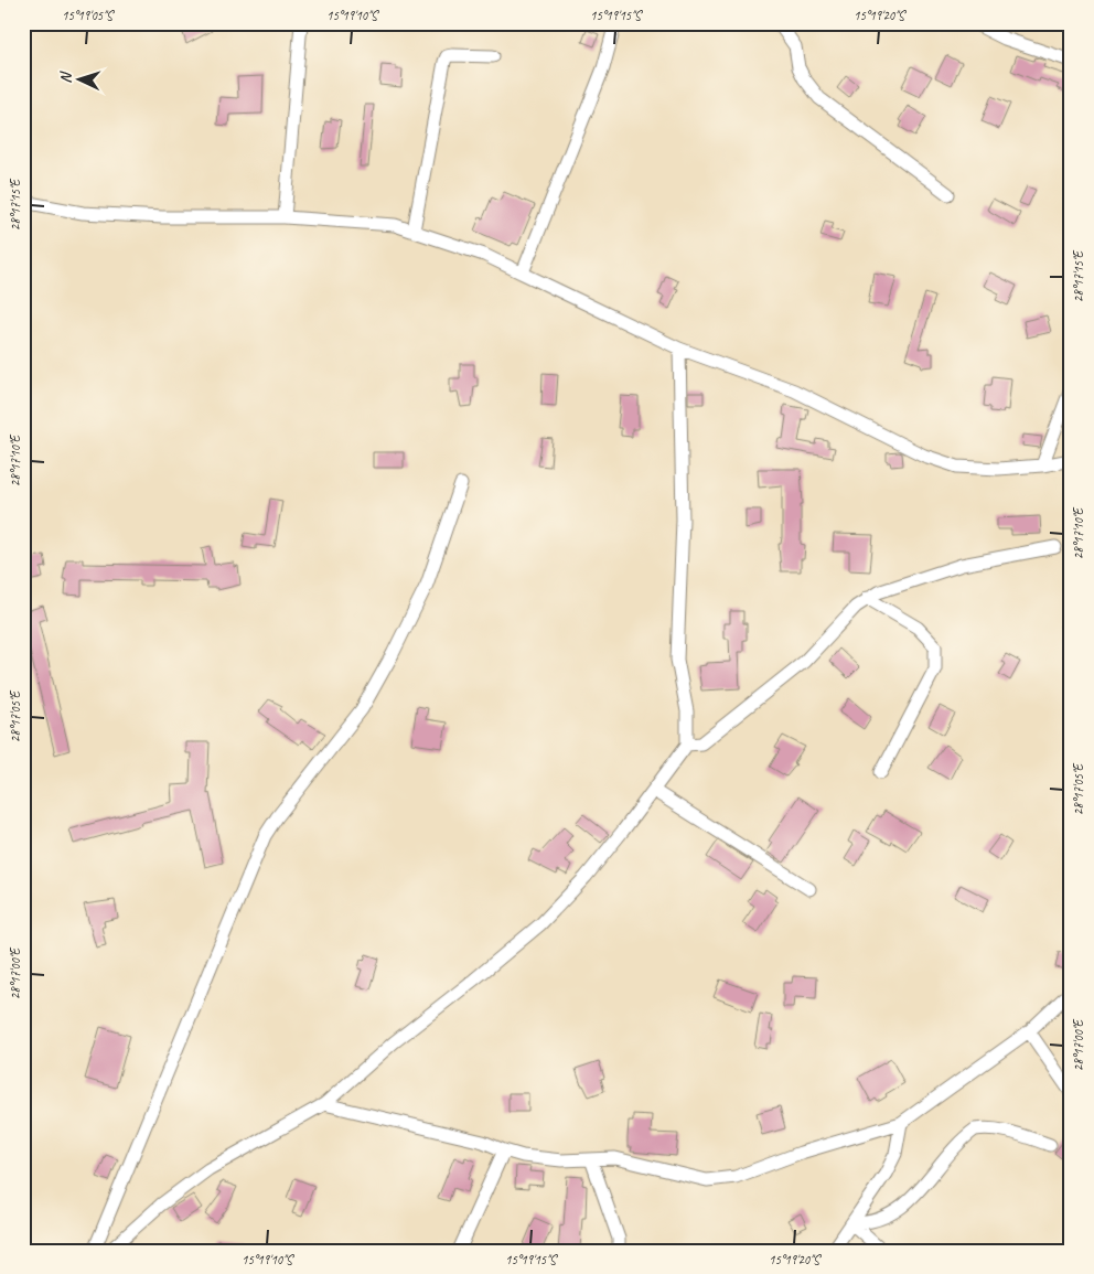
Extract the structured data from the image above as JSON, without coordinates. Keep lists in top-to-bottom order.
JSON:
{
  "north": "left",
  "coordinates": [
    "15°19'05\"S",
    "15°19'10\"S",
    "15°19'15\"S",
    "15°19'20\"S",
    "28°17'15\"E",
    "28°17'10\"E",
    "28°17'05\"E",
    "28°17'00\"E"
  ]
}
